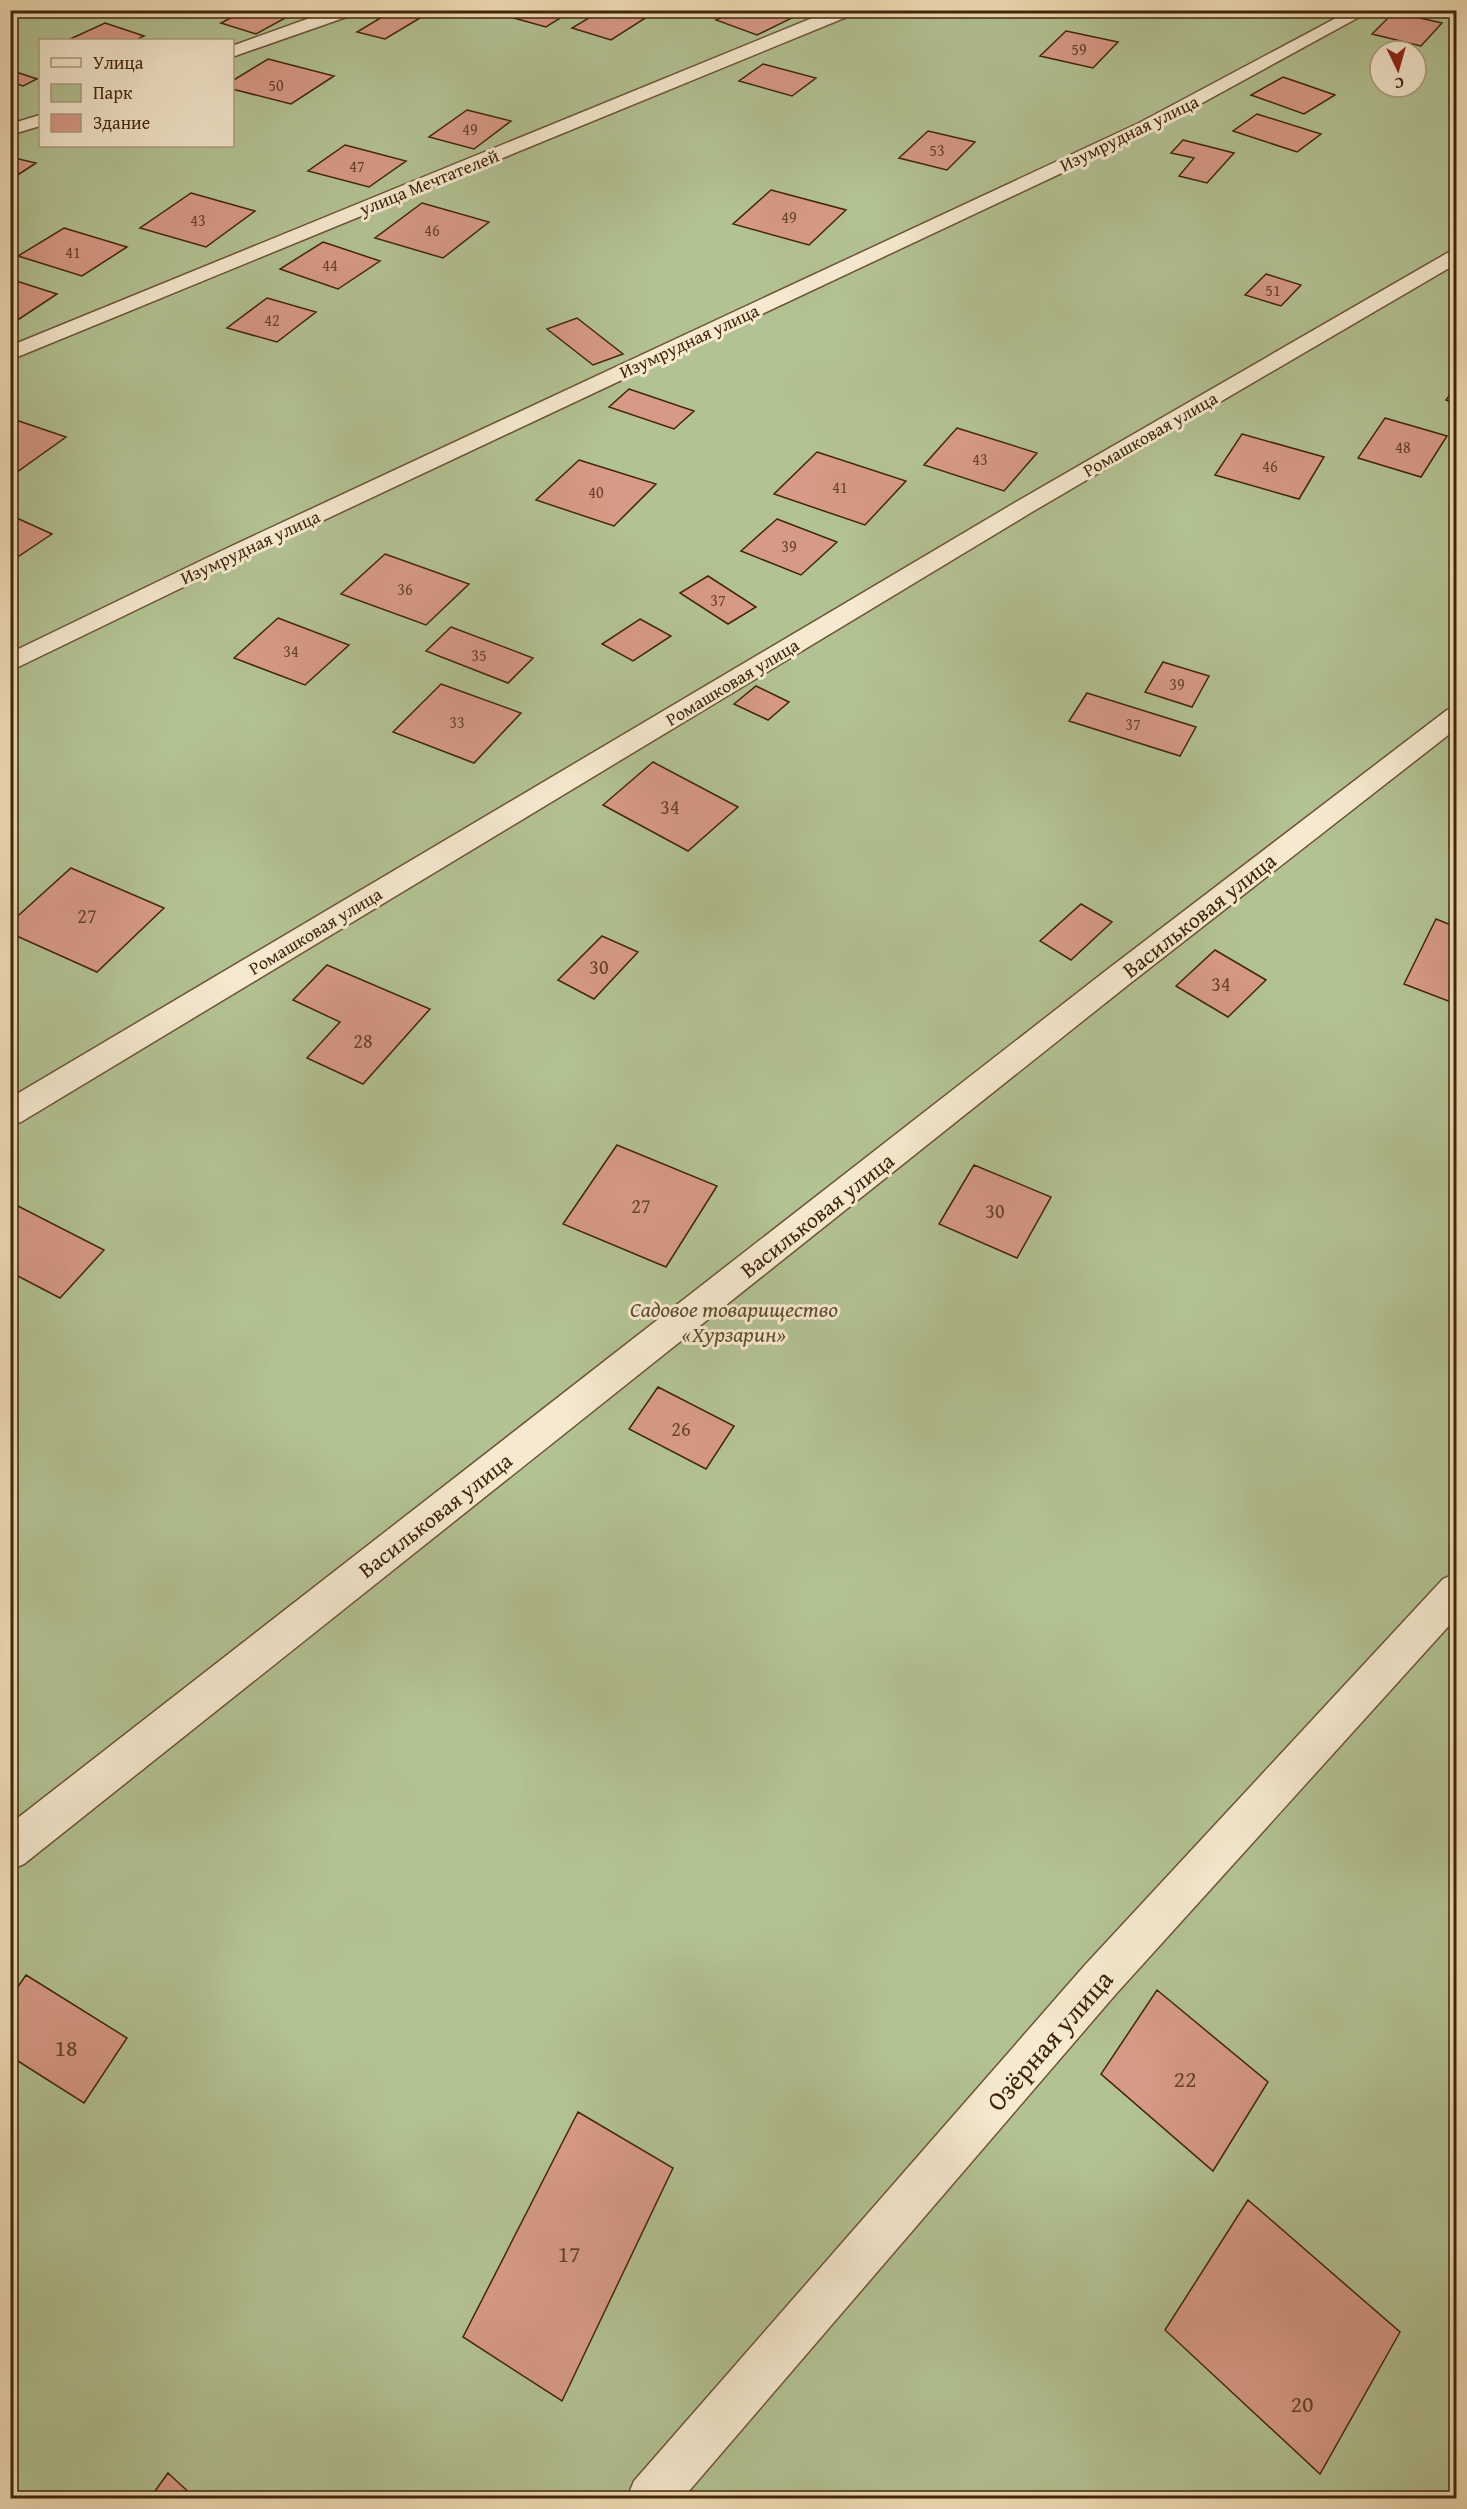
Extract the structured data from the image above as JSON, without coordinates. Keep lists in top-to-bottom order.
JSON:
{
  "streets": {
    "street": [
      "Изумрудная улица",
      "улица Мечтателей",
      "Ромашковая улица",
      "Васильковая улица",
      "Озёрная улица"
    ]
  },
  "parks": ["Садовое товарищество «Хурзарин»"],
  "house_numbers": [
    "59",
    "50",
    "49",
    "53",
    "47",
    "49",
    "43",
    "46",
    "41",
    "44",
    "51",
    "42",
    "48",
    "43",
    "46",
    "41",
    "40",
    "39",
    "36",
    "37",
    "34",
    "35",
    "39",
    "33",
    "37",
    "34",
    "27",
    "30",
    "34",
    "28",
    "27",
    "30",
    "26",
    "18",
    "22",
    "17",
    "20"
  ],
  "legend": ["Улица", "Парк", "Здание"],
  "north": "bottom"
}
